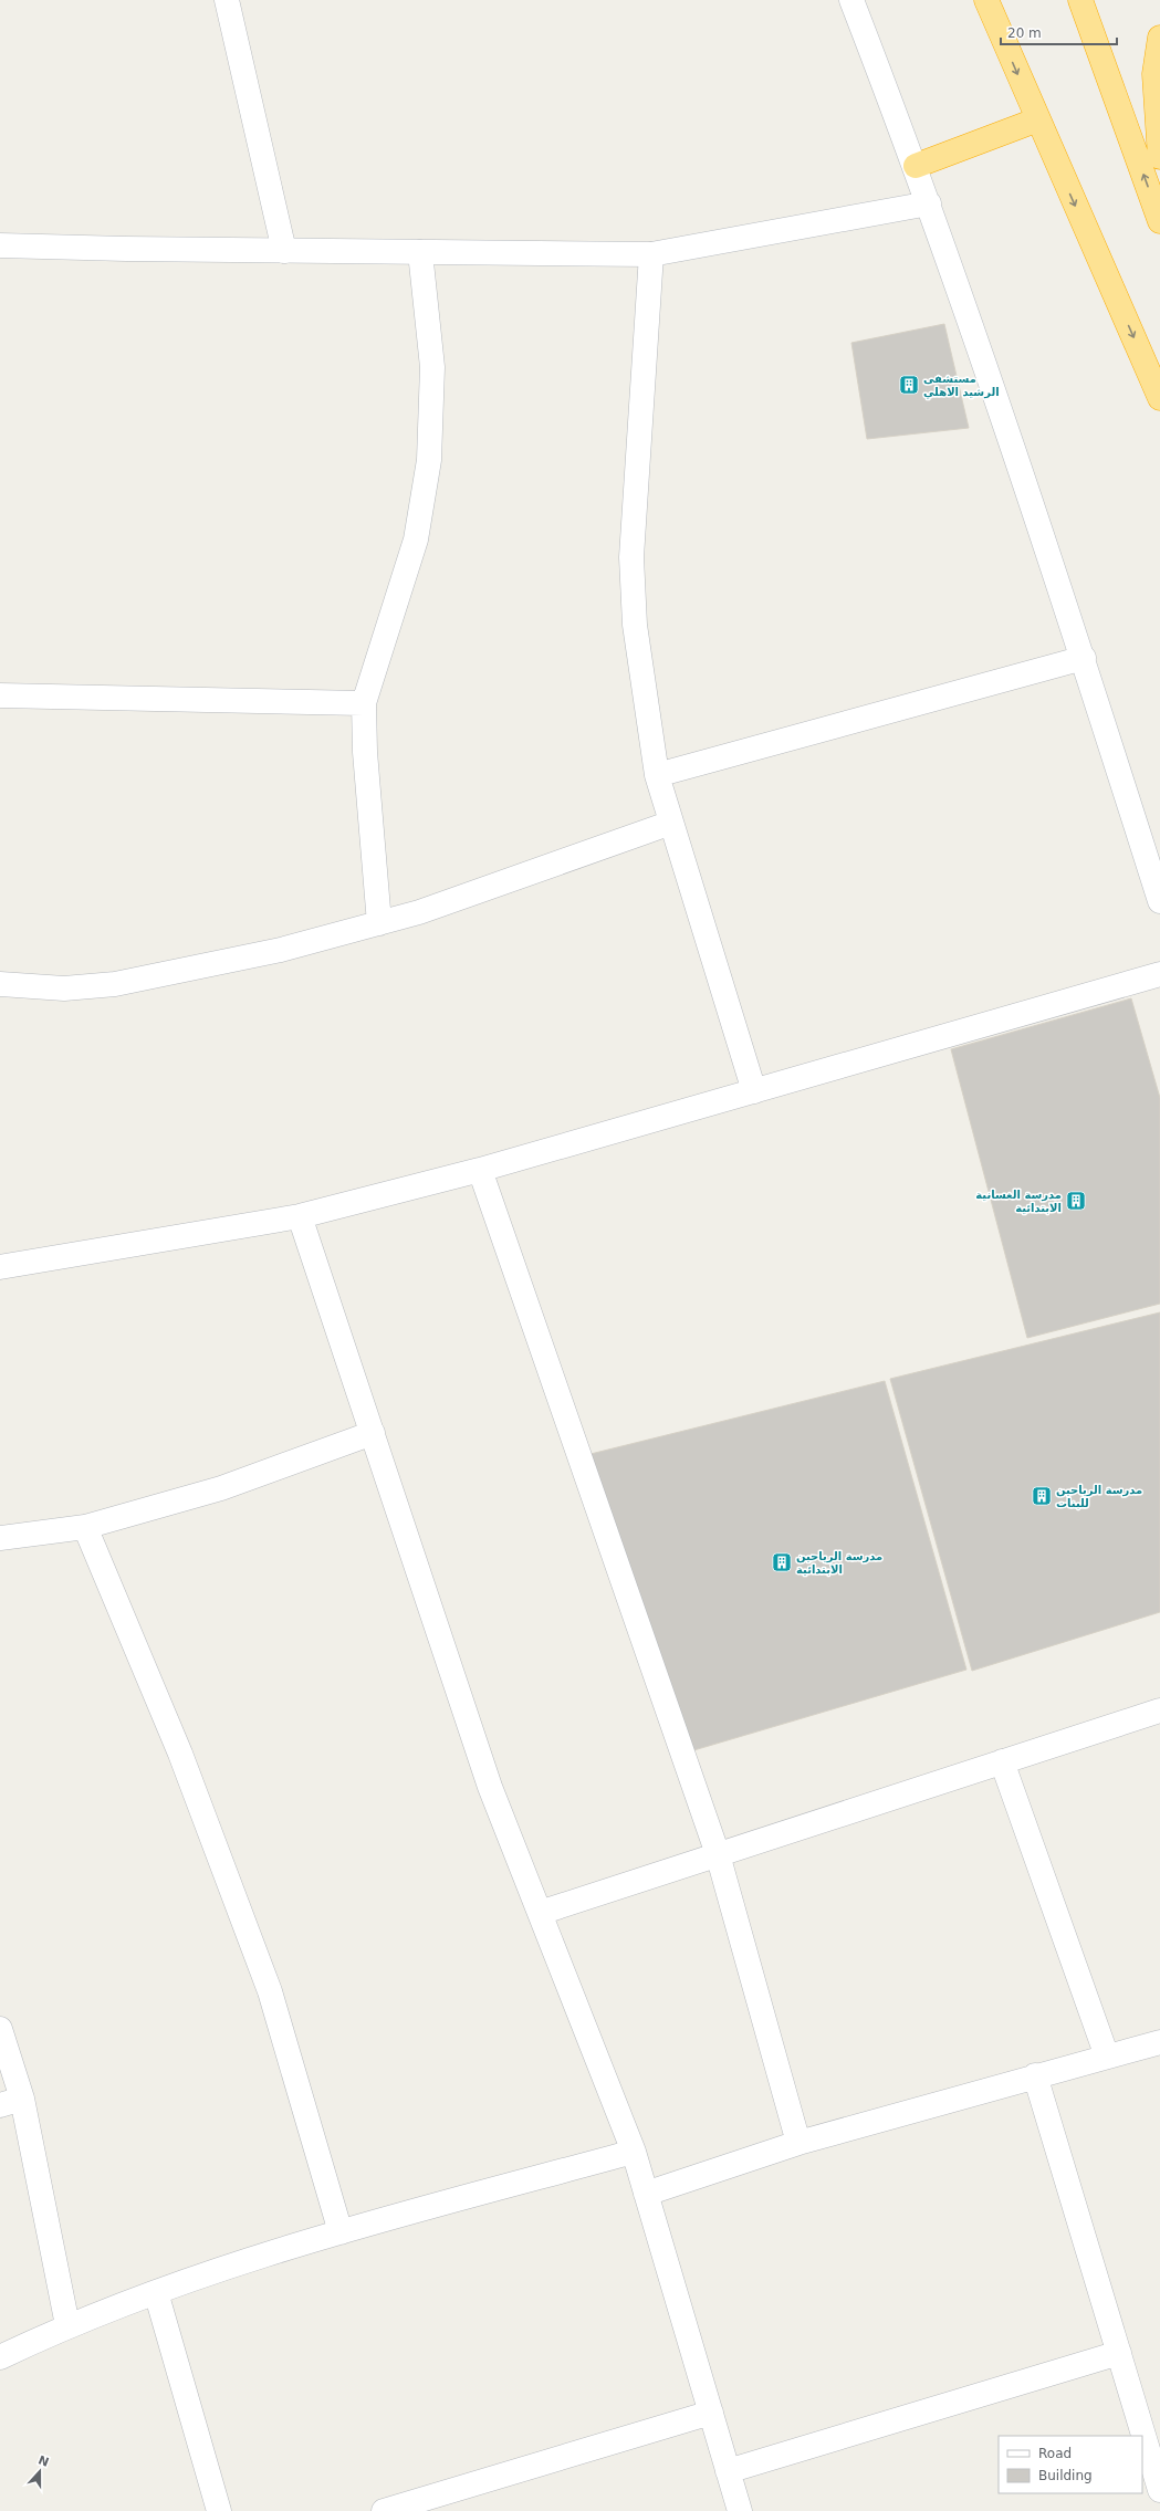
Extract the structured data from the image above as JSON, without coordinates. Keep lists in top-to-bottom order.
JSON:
{
  "places": {
    "building": [
      "مستشفى الرشيد الاهلي",
      "مدرسة الغسانية الابتدائية",
      "مدرسة الرياحين للبنات",
      "مدرسة الرياحين الابتدائية"
    ]
  },
  "legend": ["Road", "Building"],
  "scale_bar": "20 m",
  "north": "top"
}
